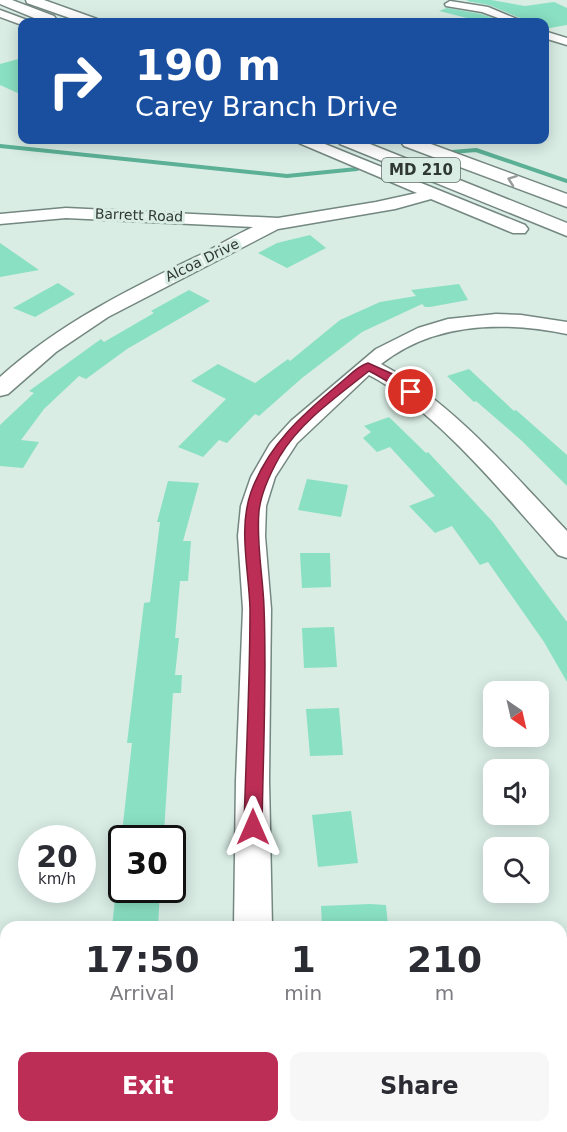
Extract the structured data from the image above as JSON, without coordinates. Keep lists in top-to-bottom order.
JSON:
{
  "streets": {
    "highway": ["MD 210"],
    "street": ["Barrett Road", "Alcoa Drive"]
  },
  "crossings": [
    ["Barrett Road", "Alcoa Drive"]
  ],
  "north": "bottom right",
  "page": {
    "turn": ["190 m", "Carey Branch Drive"],
    "speed": "20 km/h",
    "limit": "30",
    "eta": [
      "17:50",
      "Arrival",
      "1",
      "min",
      "210",
      "m"
    ],
    "buttons": ["Exit", "Share"]
  }
}
